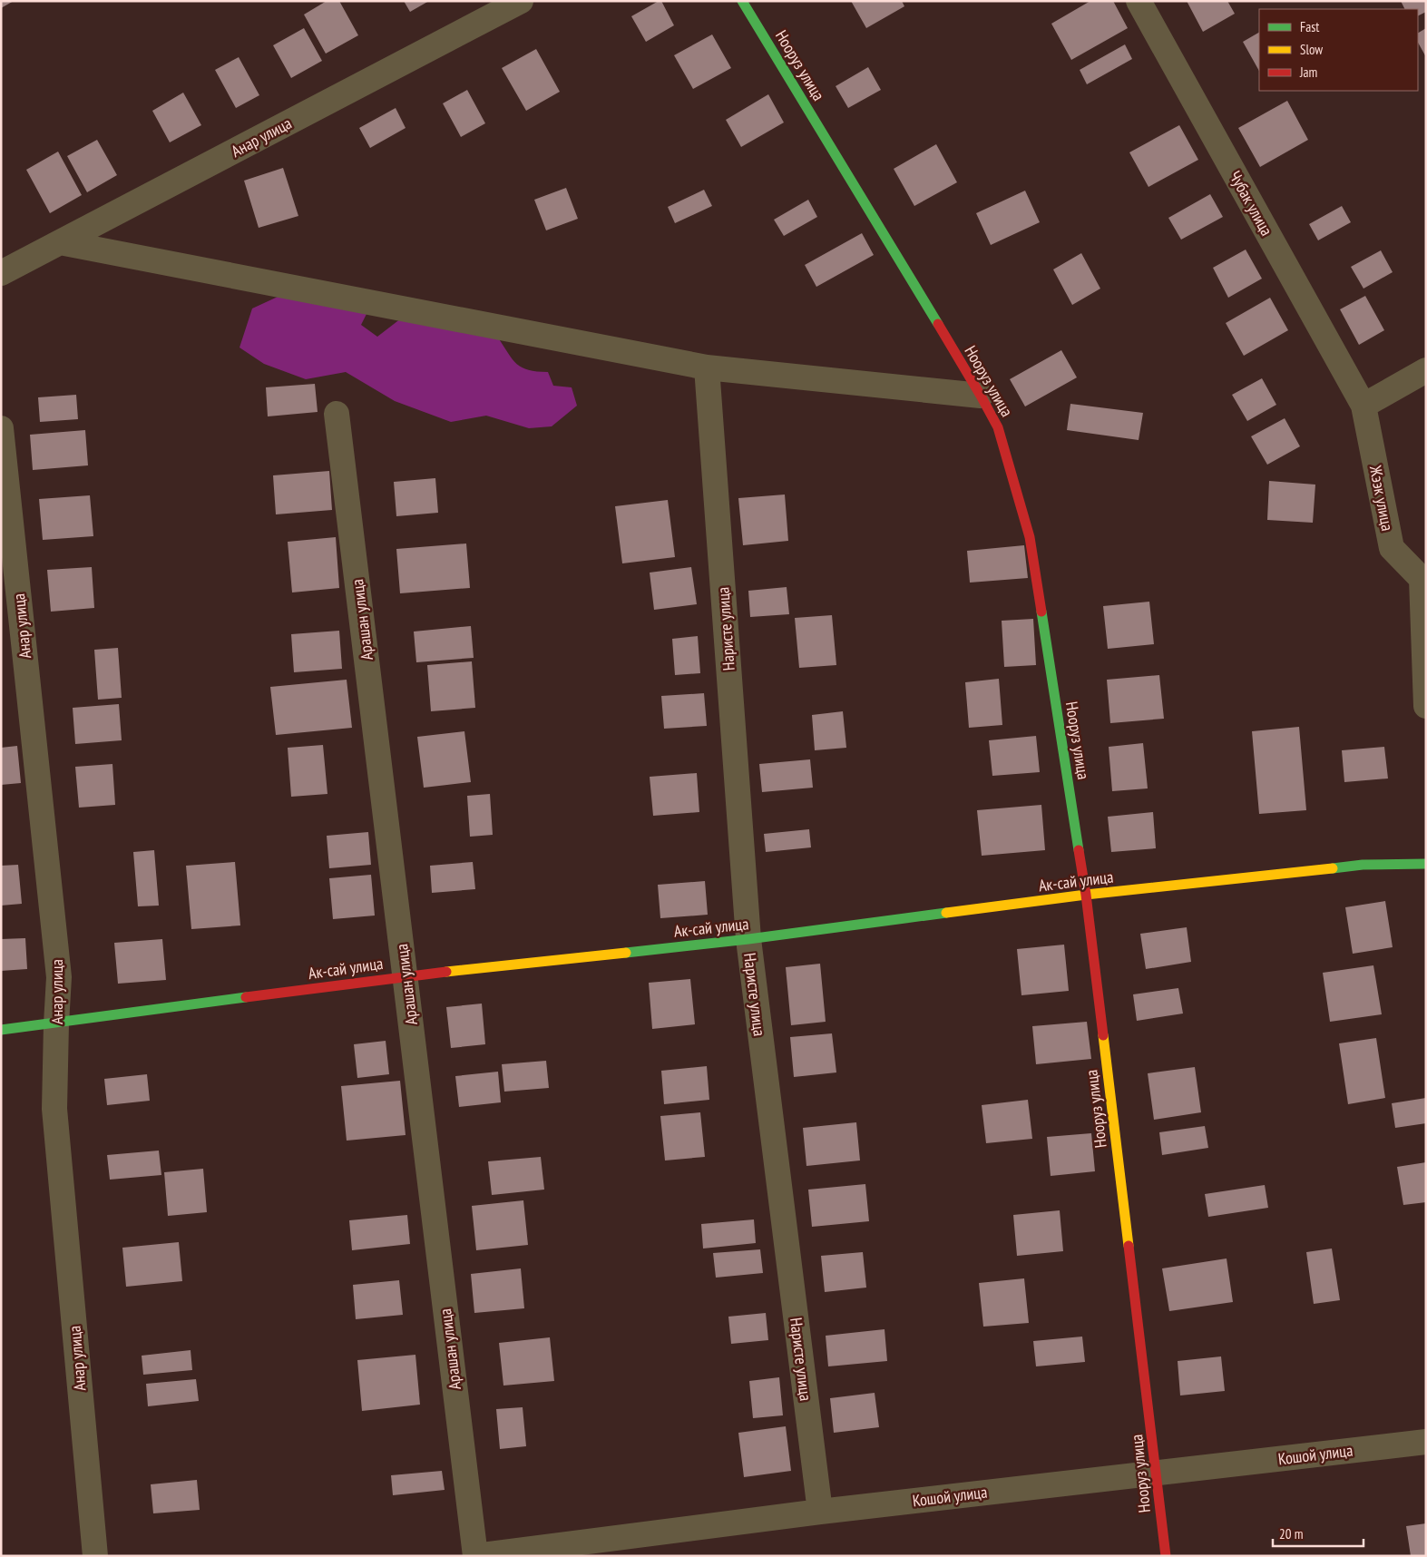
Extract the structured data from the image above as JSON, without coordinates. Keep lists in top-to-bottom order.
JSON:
{
  "streets": {
    "street": [
      "Нооруз улица",
      "Анар улица",
      "Чубак улица",
      "Жээк улица",
      "Арашан улица",
      "Наристе улица",
      "Ак-сай улица",
      "Кошой улица"
    ]
  },
  "crossings": [
    ["Нооруз улица", "Ак-сай улица"],
    ["Нооруз улица", "Кошой улица"],
    ["Анар улица", "Ак-сай улица"],
    ["Чубак улица", "Жээк улица"],
    ["Арашан улица", "Ак-сай улица"],
    ["Арашан улица", "Кошой улица"],
    ["Наристе улица", "Ак-сай улица"],
    ["Наристе улица", "Кошой улица"]
  ],
  "legend": ["Fast", "Slow", "Jam"],
  "scale_bar": "20 m"
}
